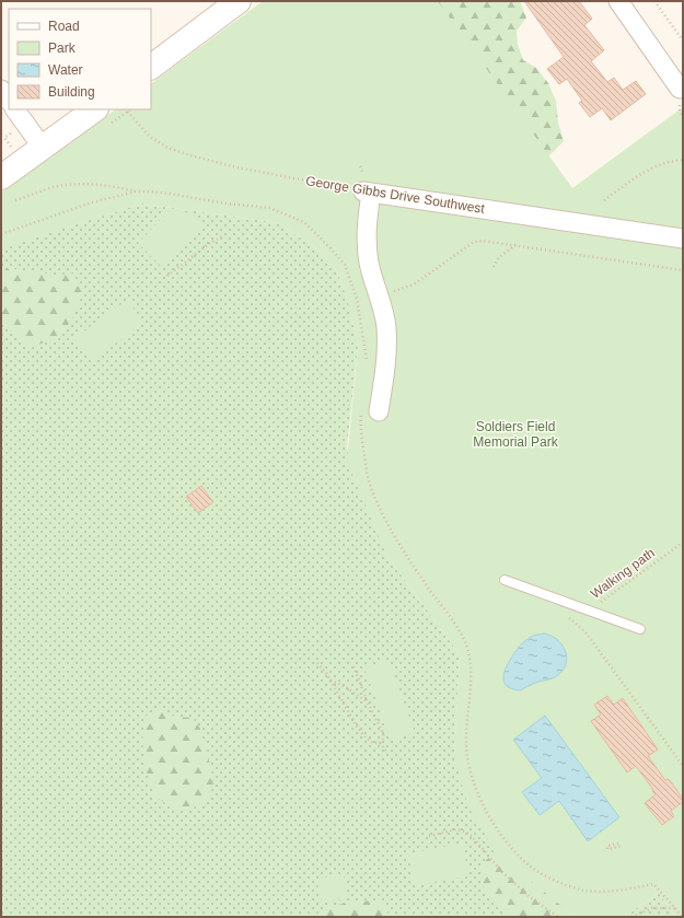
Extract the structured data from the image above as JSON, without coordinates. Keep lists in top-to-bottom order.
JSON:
{
  "streets": {
    "street": ["George Gibbs Drive Southwest"],
    "path": ["Walking path"]
  },
  "parks": ["Soldiers Field Memorial Park"],
  "legend": [
    "Road",
    "Park",
    "Water",
    "Building"
  ]
}
